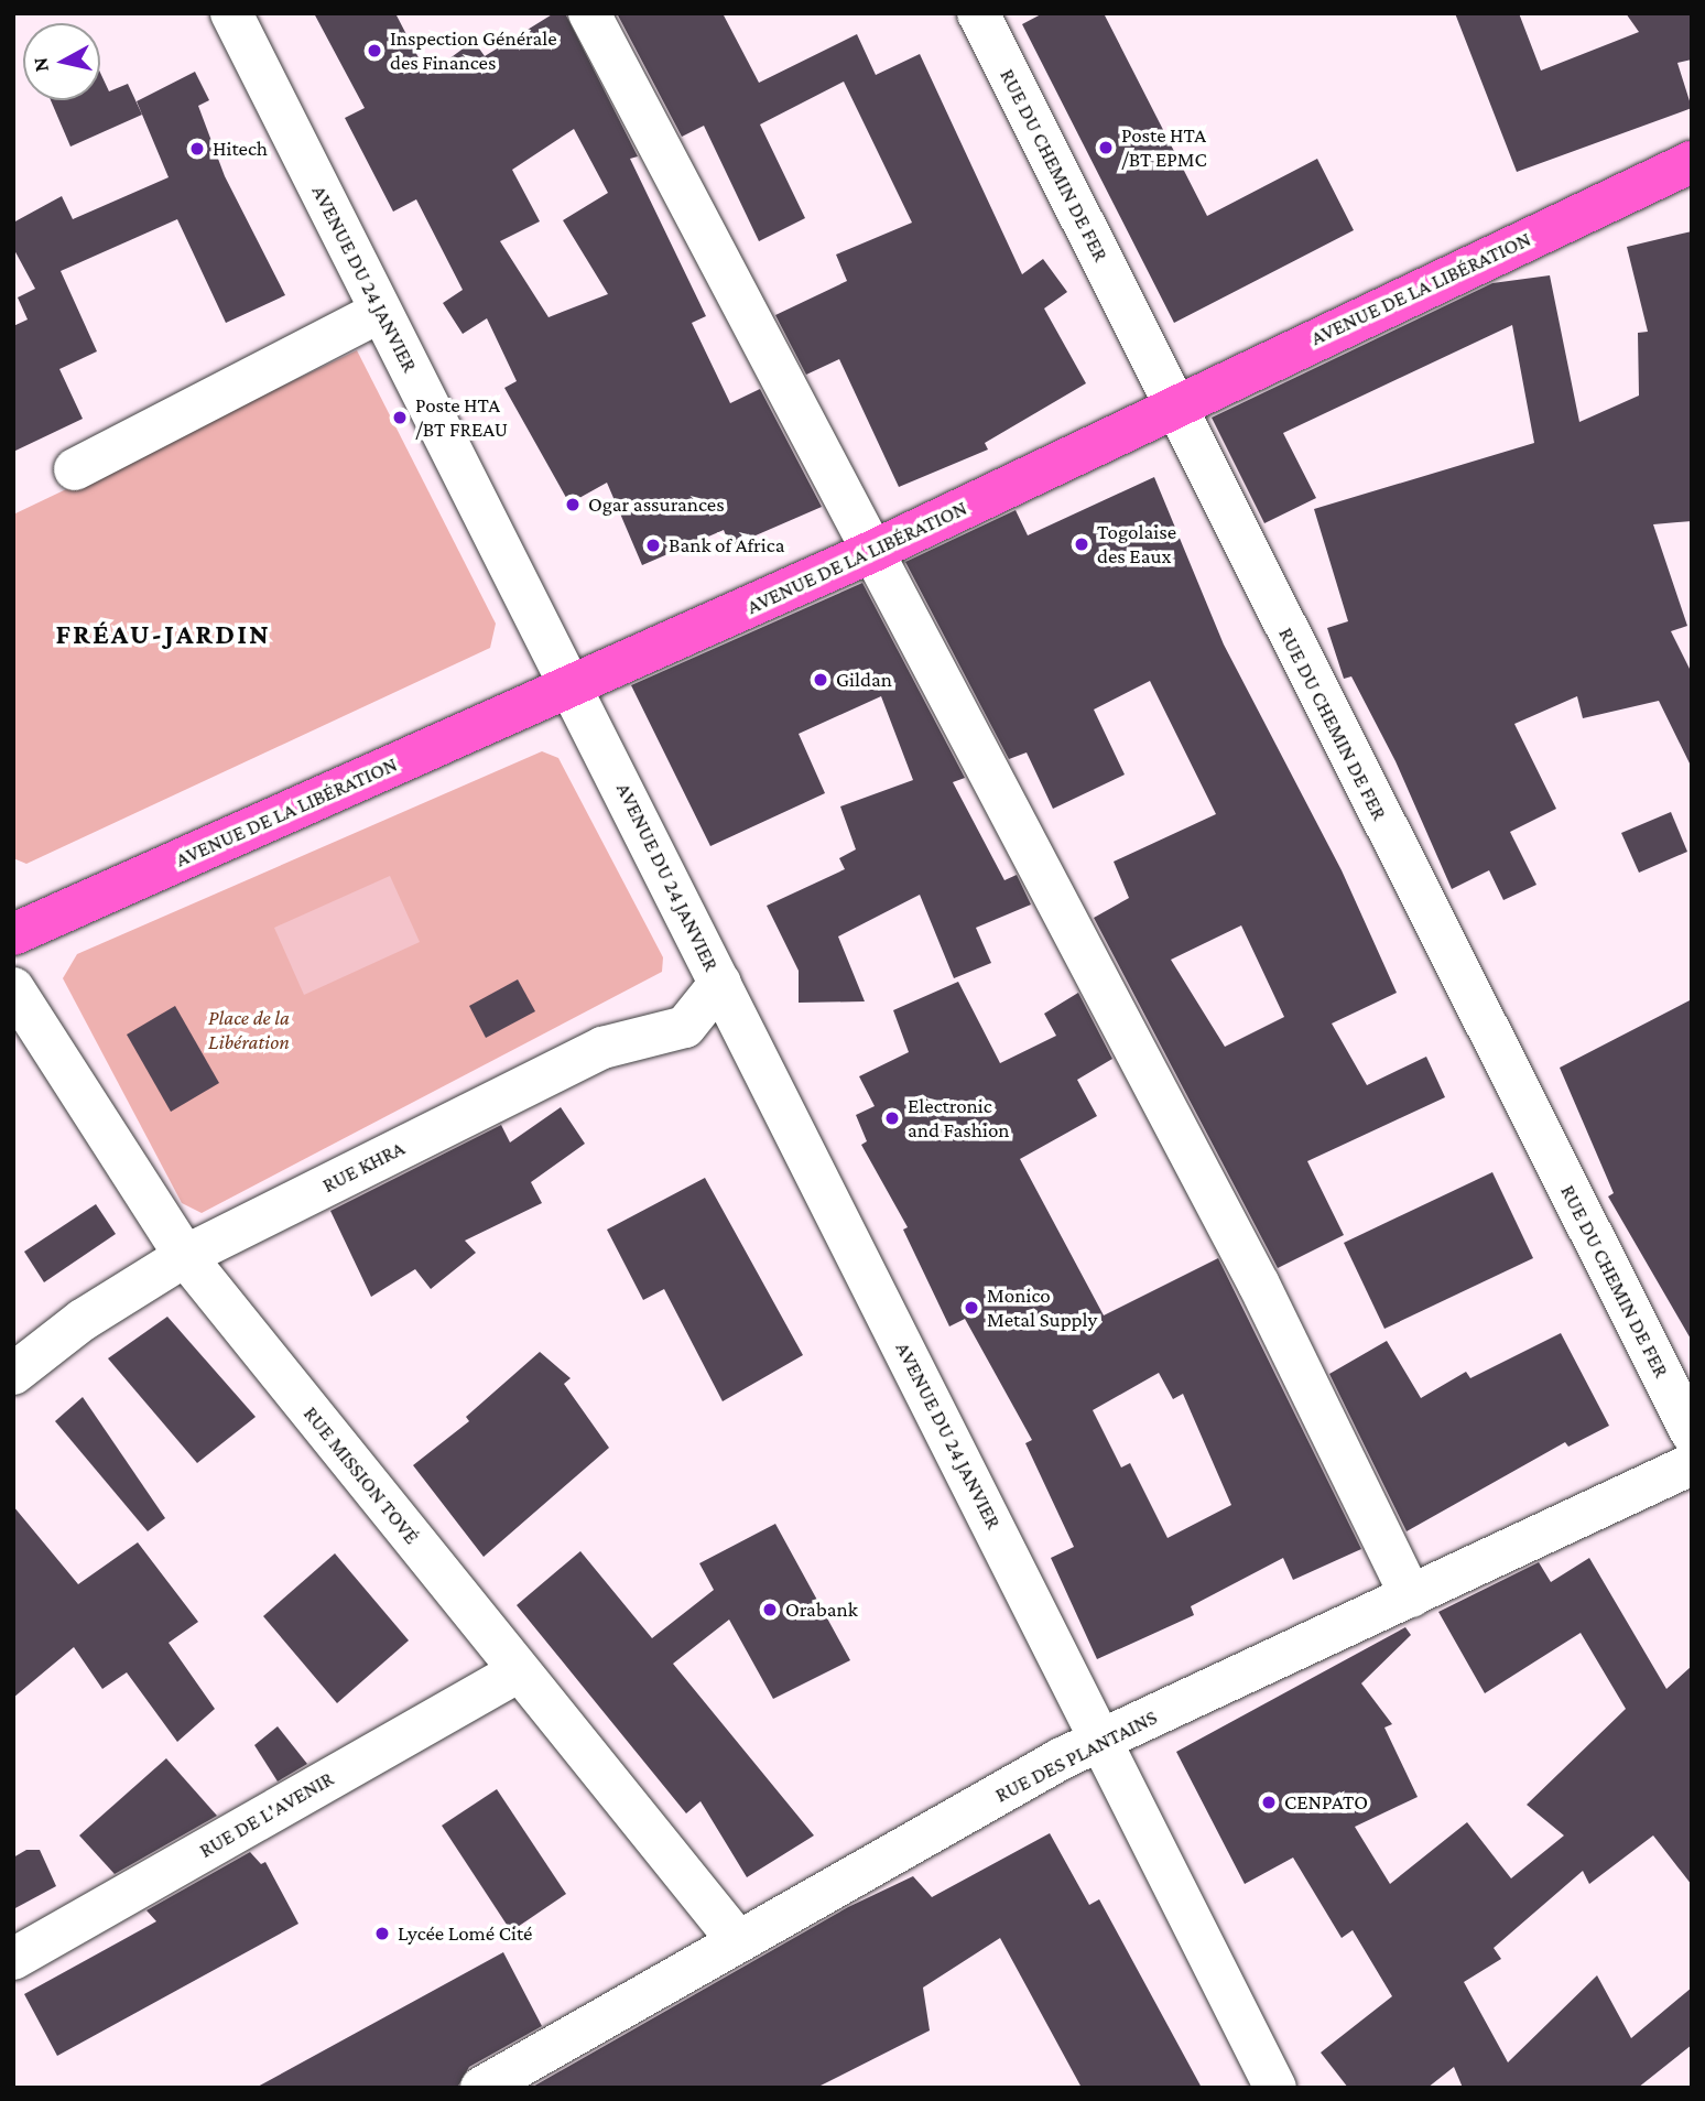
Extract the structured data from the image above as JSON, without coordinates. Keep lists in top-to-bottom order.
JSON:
{
  "streets": {
    "main road": ["AVENUE DE LA LIBÉRATION"],
    "street": [
      "RUE DU CHEMIN DE FER",
      "AVENUE DU 24 JANVIER",
      "RUE KHRA",
      "RUE MISSION TOVÉ",
      "RUE DES PLANTAINS",
      "RUE DE L'AVENIR"
    ]
  },
  "crossings": [
    ["RUE DU CHEMIN DE FER", "AVENUE DE LA LIBÉRATION"],
    ["AVENUE DU 24 JANVIER", "AVENUE DE LA LIBÉRATION"],
    ["AVENUE DU 24 JANVIER", "RUE KHRA"],
    ["AVENUE DU 24 JANVIER", "RUE DES PLANTAINS"],
    ["RUE KHRA", "RUE MISSION TOVÉ"],
    ["RUE MISSION TOVÉ", "RUE DES PLANTAINS"],
    ["RUE MISSION TOVÉ", "RUE DE L'AVENIR"]
  ],
  "districts": ["FRÉAU-JARDIN"],
  "parks": ["Place de la Libération"],
  "places": [
    "Inspection Générale des Finances",
    "Poste HTA /BT EPMC",
    "Hitech",
    "Poste HTA /BT FREAU",
    "Ogar assurances",
    "Togolaise des Eaux",
    "Bank of Africa",
    "Gildan",
    "Electronic and Fashion",
    "Monico Metal Supply",
    "Orabank",
    "CENPATO",
    "Lycée Lomé Cité"
  ],
  "north": "left"
}
